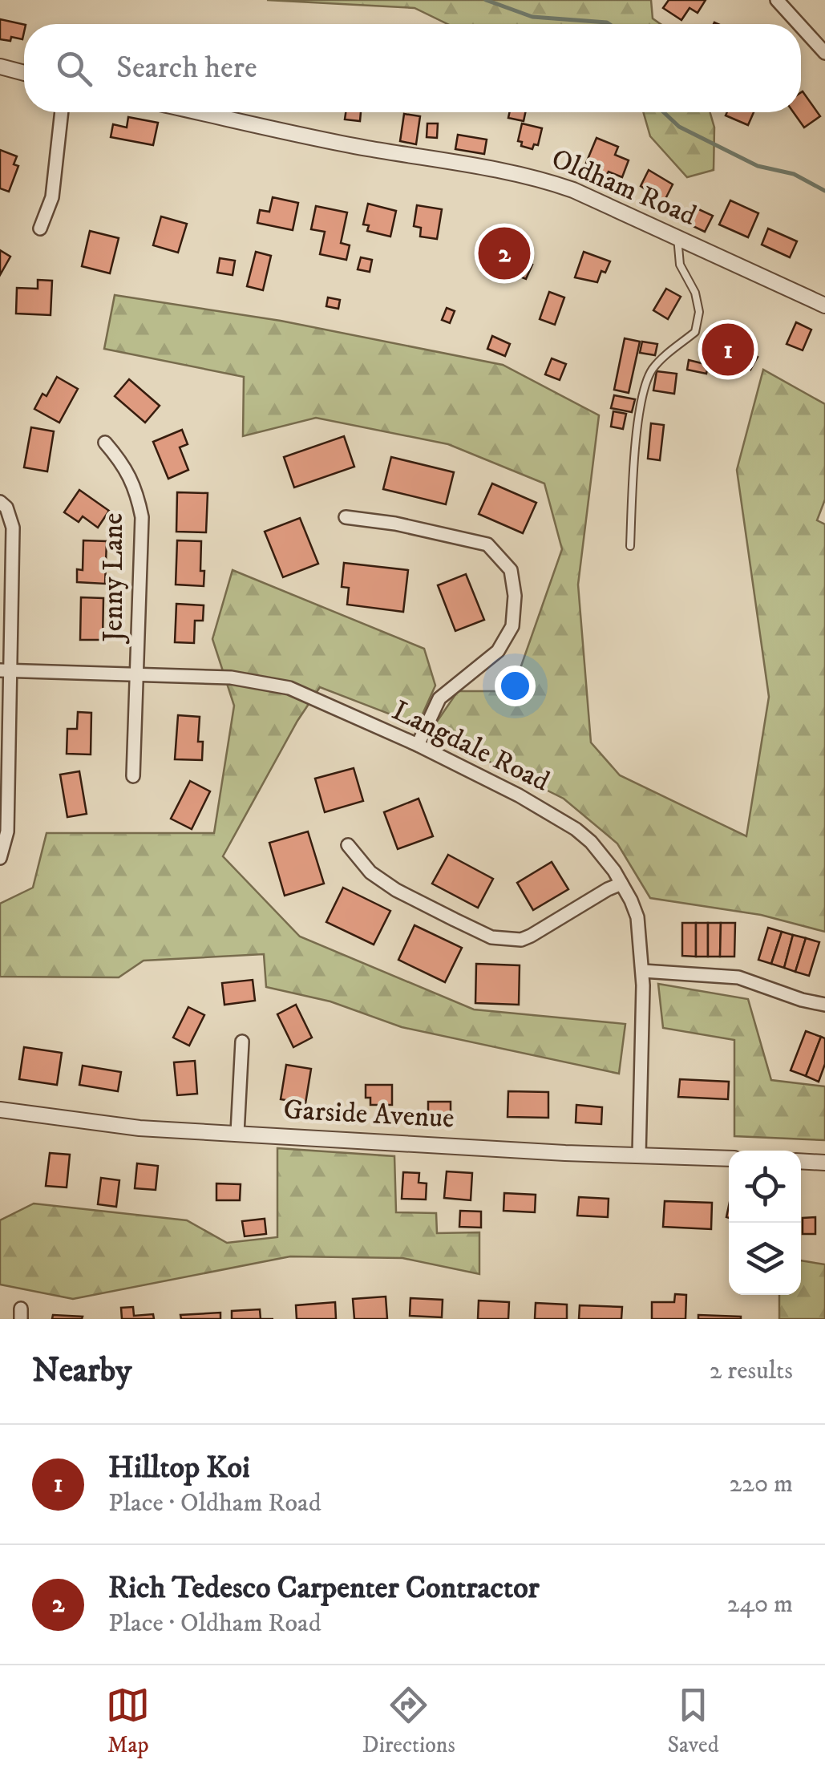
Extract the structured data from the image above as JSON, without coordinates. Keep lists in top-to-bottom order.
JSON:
{
  "streets": {
    "street": [
      "Oldham Road",
      "Jenny Lane",
      "Langdale Road",
      "Garside Avenue"
    ]
  },
  "crossings": [
    ["Jenny Lane", "Langdale Road"],
    ["Langdale Road", "Garside Avenue"]
  ],
  "page": {
    "search": "Search here",
    "pins": ["2", "1"],
    "heading": ["Nearby", "2 results"],
    "list": [
      {
        "mark": "1",
        "name": "Hilltop Koi",
        "note": "Place · Oldham Road",
        "value": "220 m"
      },
      {
        "mark": "2",
        "name": "Rich Tedesco Carpenter Contractor",
        "note": "Place · Oldham Road",
        "value": "240 m"
      }
    ],
    "nav": ["Map", "Directions", "Saved"]
  }
}
